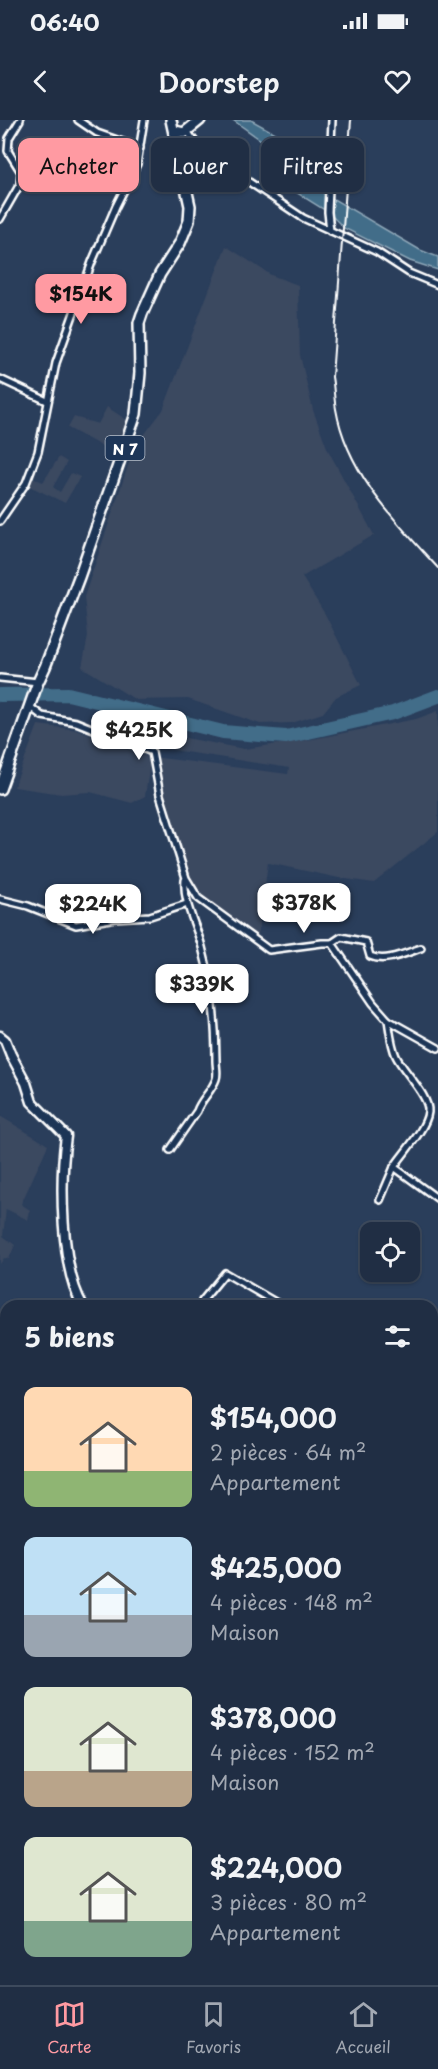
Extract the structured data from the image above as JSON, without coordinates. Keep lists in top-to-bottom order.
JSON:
{
  "streets": {
    "main road": ["N 7"]
  },
  "page": {
    "status": "06:40",
    "header": "Doorstep",
    "chip": ["Acheter", "Louer", "Filtres"],
    "price": [
      "$154K",
      "$425K",
      "$378K",
      "$224K",
      "$339K"
    ],
    "heading": "5 biens",
    "list": [
      {
        "name": "$154,000",
        "note": "2 pièces · 64 m² · Appartement"
      },
      {
        "name": "$425,000",
        "note": "4 pièces · 148 m² · Maison"
      },
      {
        "name": "$378,000",
        "note": "4 pièces · 152 m² · Maison"
      },
      {
        "name": "$224,000",
        "note": "3 pièces · 80 m² · Appartement"
      }
    ],
    "tabs": ["Carte", "Favoris", "Accueil"]
  }
}
